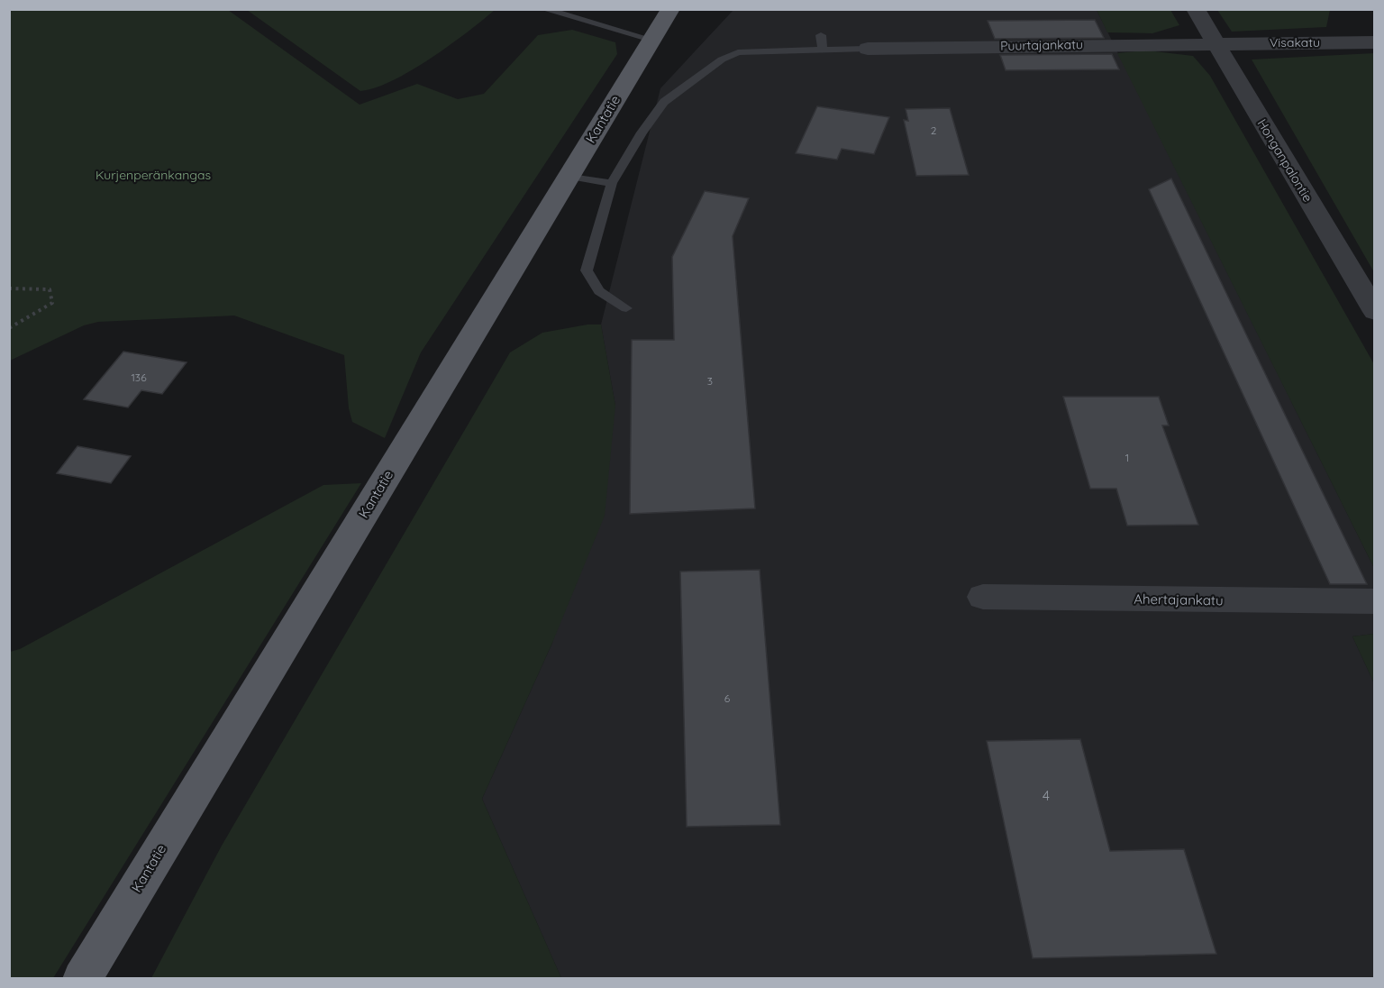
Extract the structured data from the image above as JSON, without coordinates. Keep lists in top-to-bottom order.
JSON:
{
  "streets": {
    "main road": ["Kantatie"],
    "street": [
      "Visakatu",
      "Puurtajankatu",
      "Honganpalontie",
      "Ahertajankatu"
    ]
  },
  "crossings": [
    ["Visakatu", "Puurtajankatu"],
    ["Visakatu", "Honganpalontie"],
    ["Puurtajankatu", "Honganpalontie"]
  ],
  "parks": ["Kurjenperänkangas"],
  "house_numbers": [
    "2",
    "136",
    "3",
    "1",
    "6",
    "4"
  ]
}
